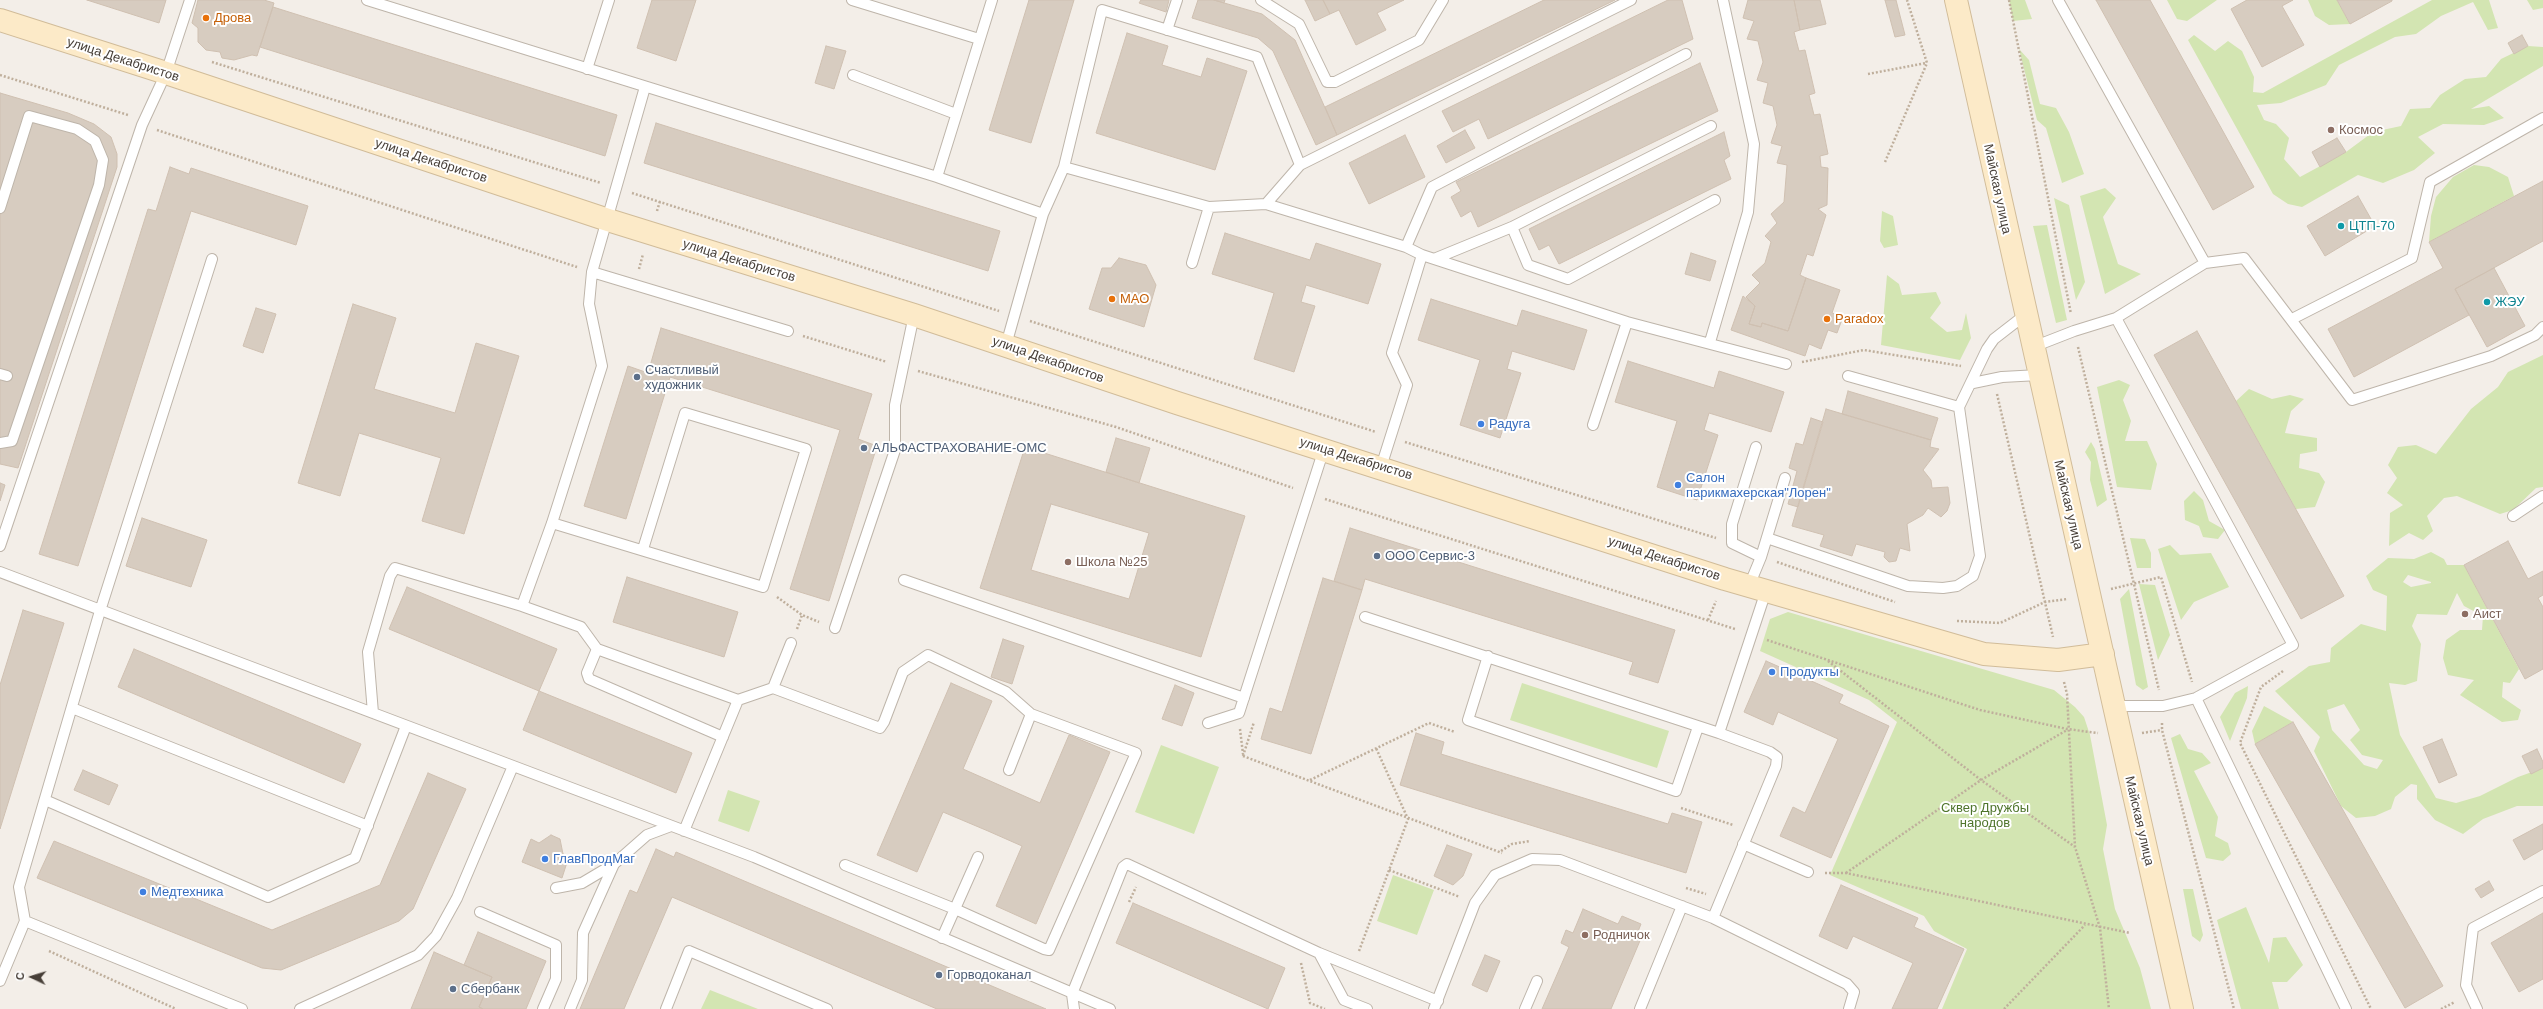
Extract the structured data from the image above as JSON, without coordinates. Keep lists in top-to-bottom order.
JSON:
{
  "streets": {
    "street": ["улица Декабристов", "Майская улица"]
  },
  "crossings": [
    ["улица Декабристов", "Майская улица"]
  ],
  "parks": ["Сквер Дружбы народов"],
  "places": [
    "Дрова",
    "Космос",
    "ЦТП-70",
    "МАО",
    "ЖЭУ",
    "Paradox",
    "Счастливый художник",
    "Радуга",
    "АЛЬФАСТРАХОВАНИЕ-ОМС",
    "Салон парикмахерская\"Лорен\"",
    "ООО Сервис-3",
    "Школа №25",
    "Аист",
    "Продукты",
    "ГлавПродМаг",
    "Медтехника",
    "Родничок",
    "Горводоканал",
    "Сбербанк"
  ],
  "north": "left"
}
